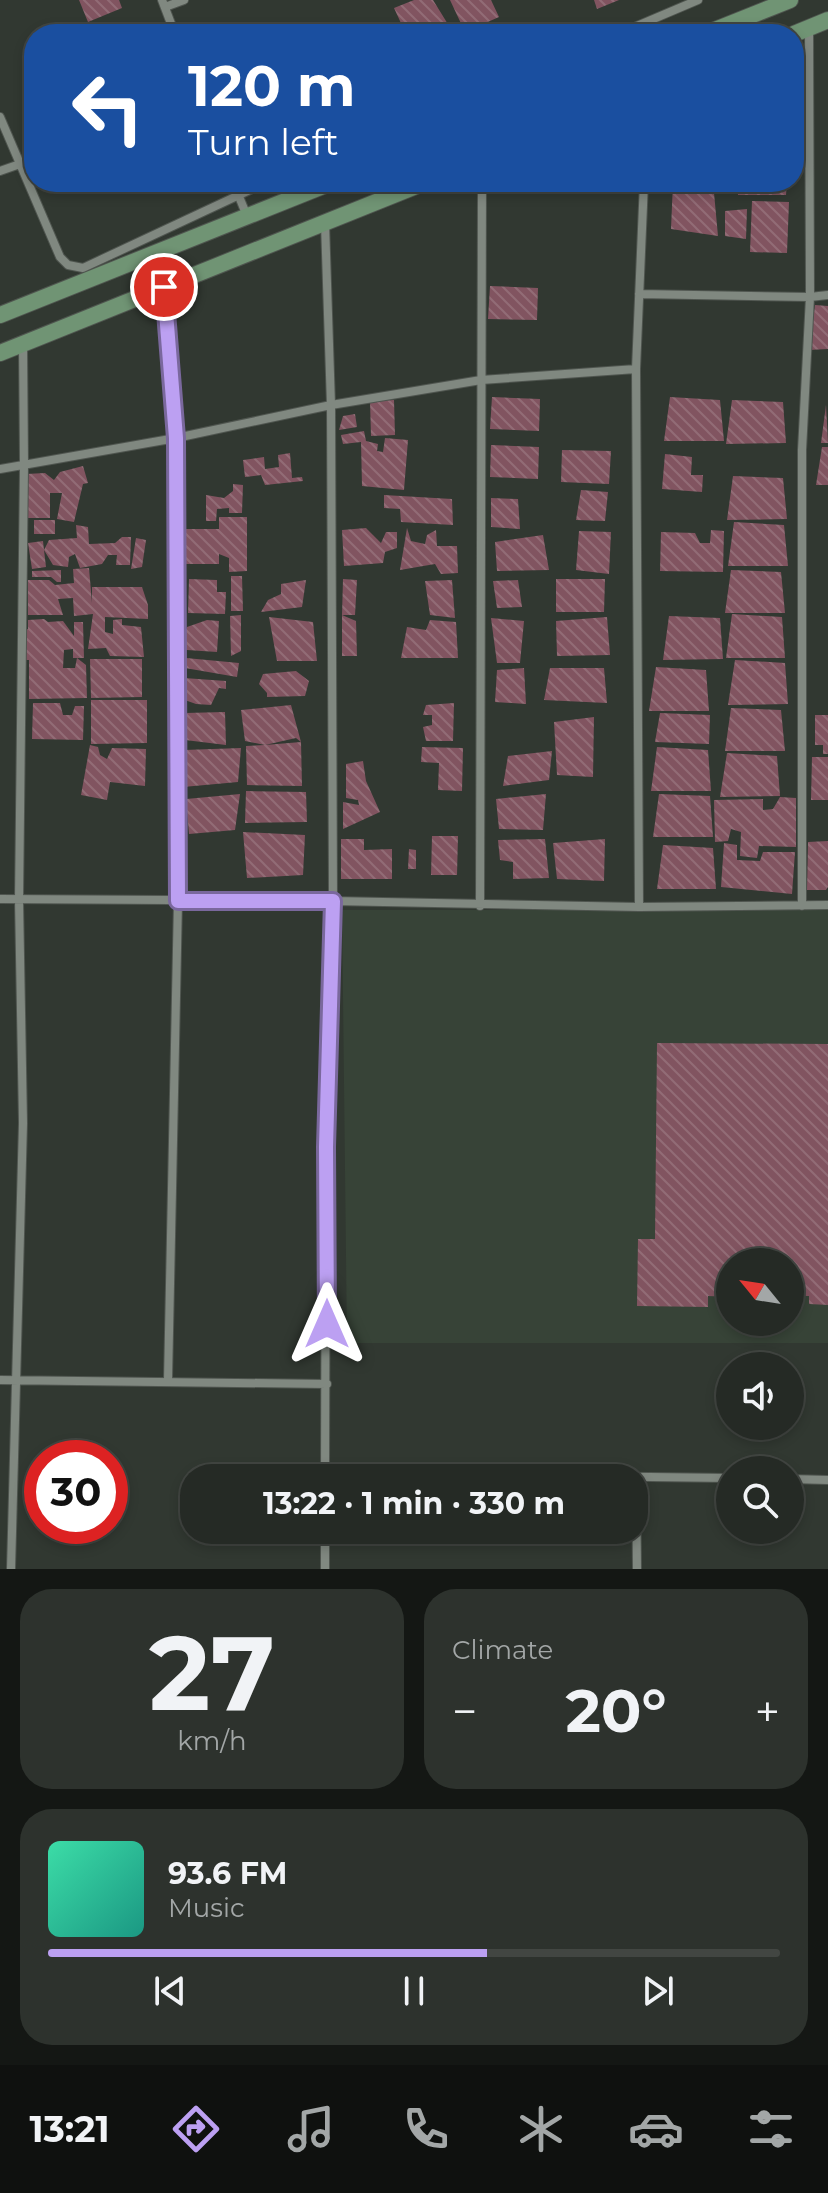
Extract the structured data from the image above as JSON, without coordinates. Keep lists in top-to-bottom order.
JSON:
{
  "north": "top left",
  "page": {
    "turn": ["120 m", "Turn left"],
    "limit": "30",
    "trip": "13:22 · 1 min · 330 m",
    "tile": [
      ["27", "km/h"],
      "Climate"
    ],
    "heat": ["−", "20°", "+"],
    "song": ["93.6 FM", "Music"],
    "tabs": "13:21"
  }
}
